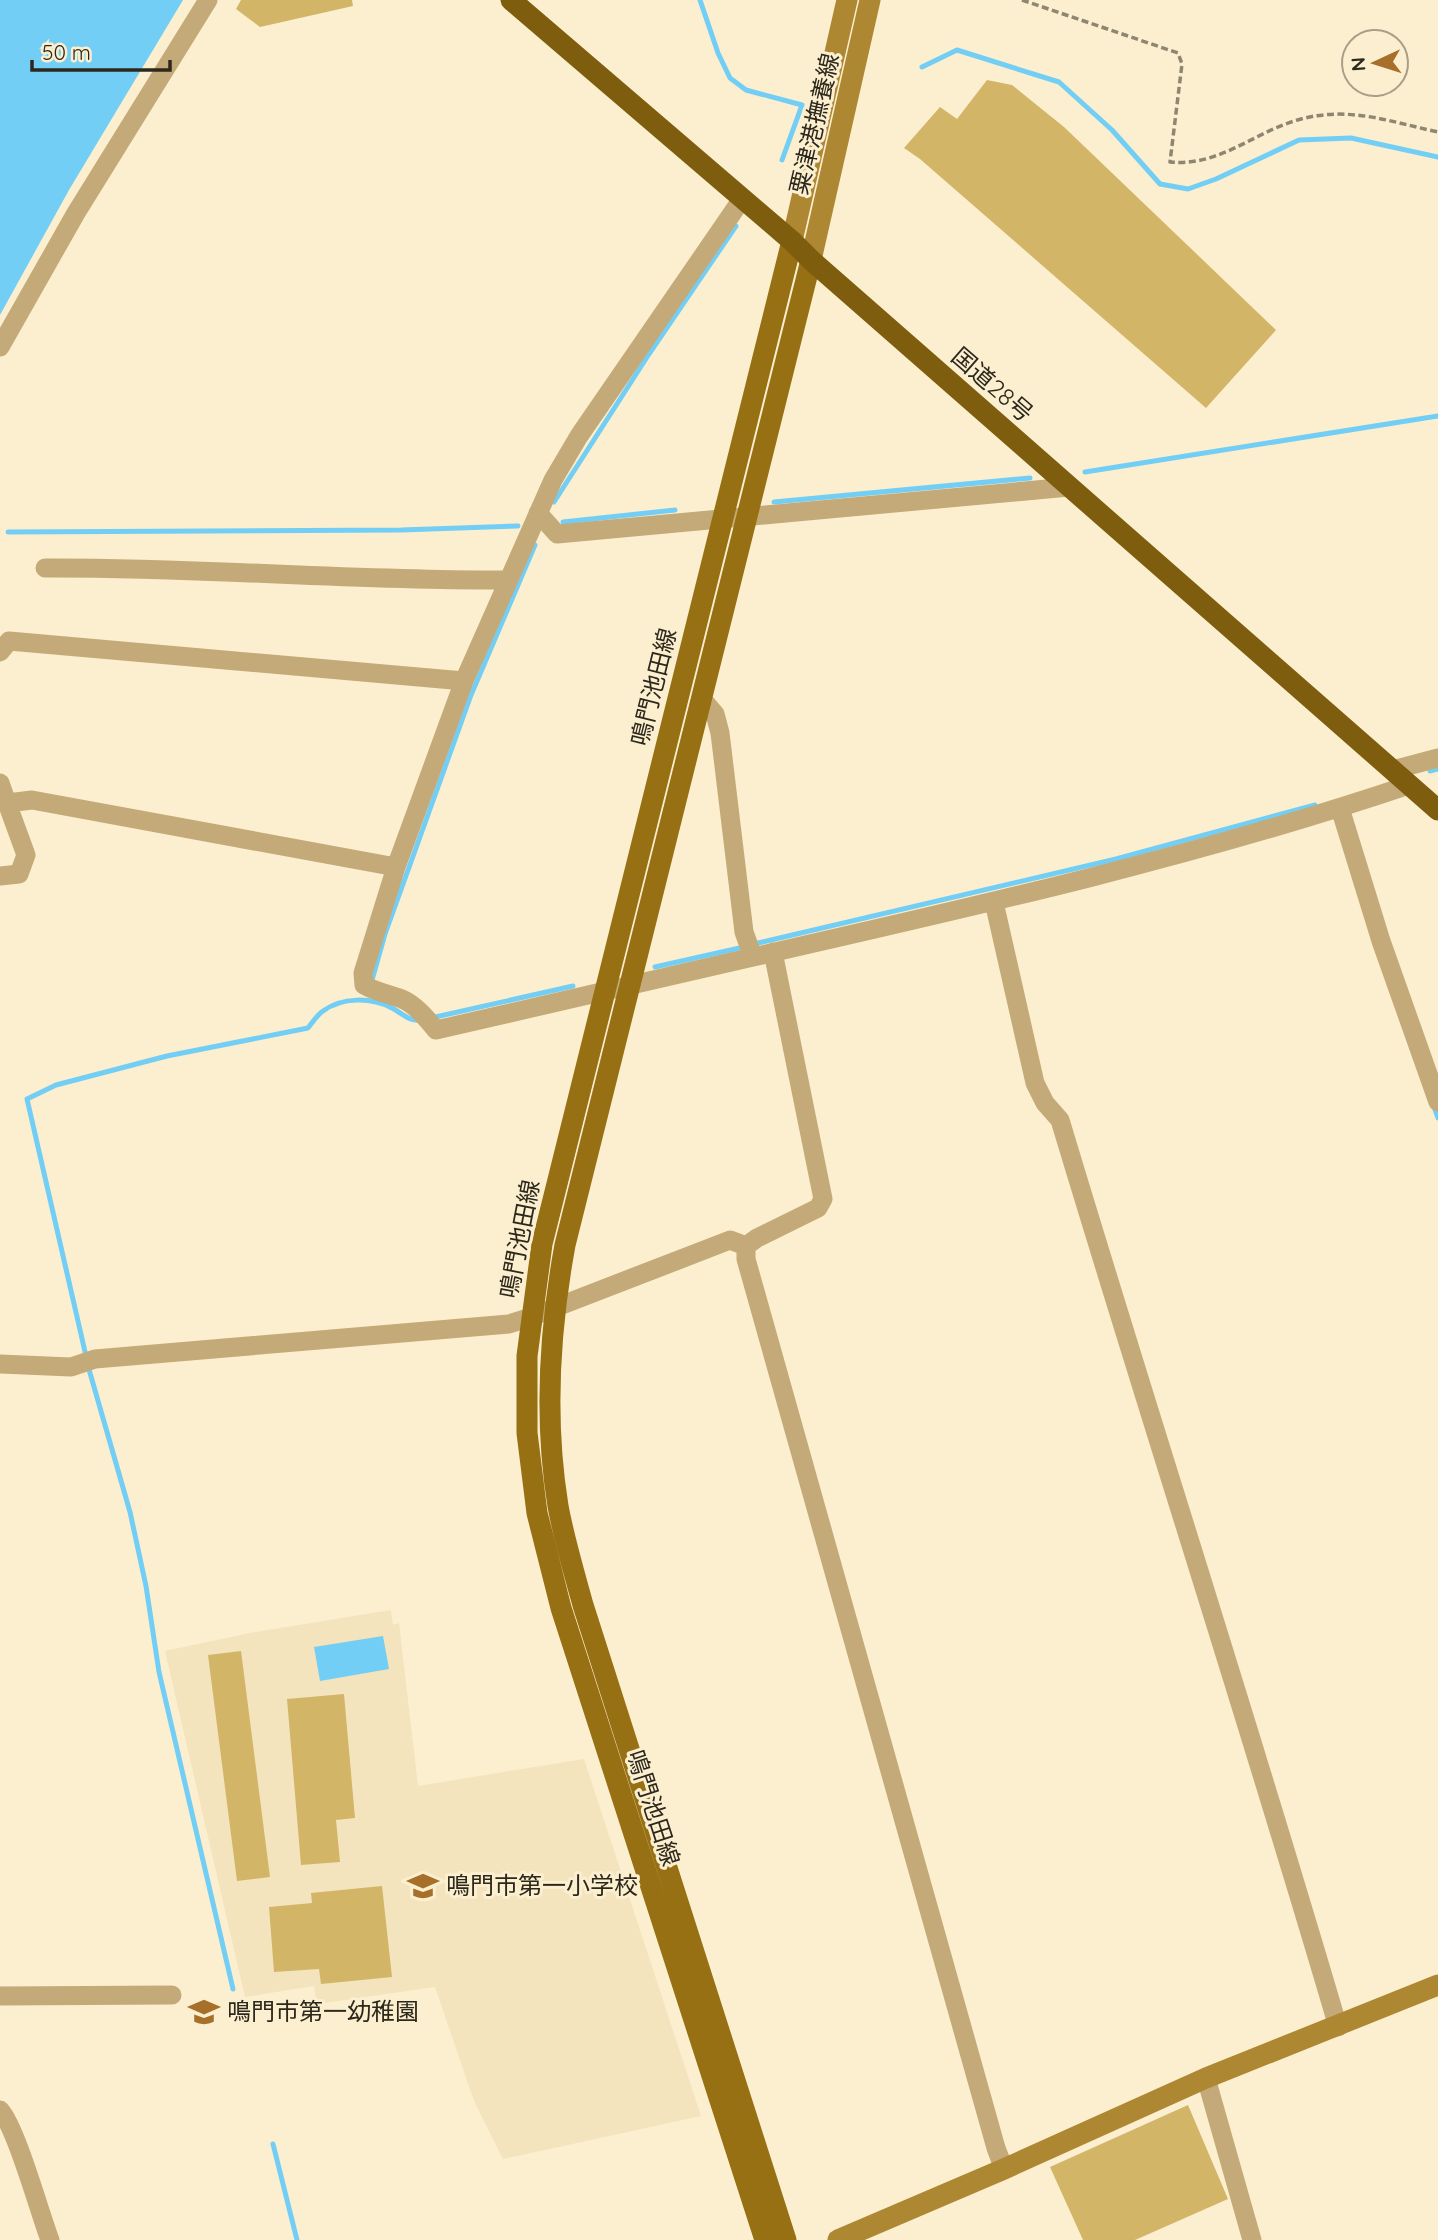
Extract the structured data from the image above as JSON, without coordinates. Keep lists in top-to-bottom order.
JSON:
{
  "streets": {
    "highway": ["国道28号"],
    "main road": ["鳴門池田線"],
    "street": ["粟津港撫養線"]
  },
  "crossings": [
    ["粟津港撫養線", "国道28号"],
    ["粟津港撫養線", "鳴門池田線"],
    ["国道28号", "鳴門池田線"]
  ],
  "places": {
    "school or university": ["鳴門市第一小学校", "鳴門市第一幼稚園"]
  },
  "scale_bar": "50 m",
  "north": "left"
}
